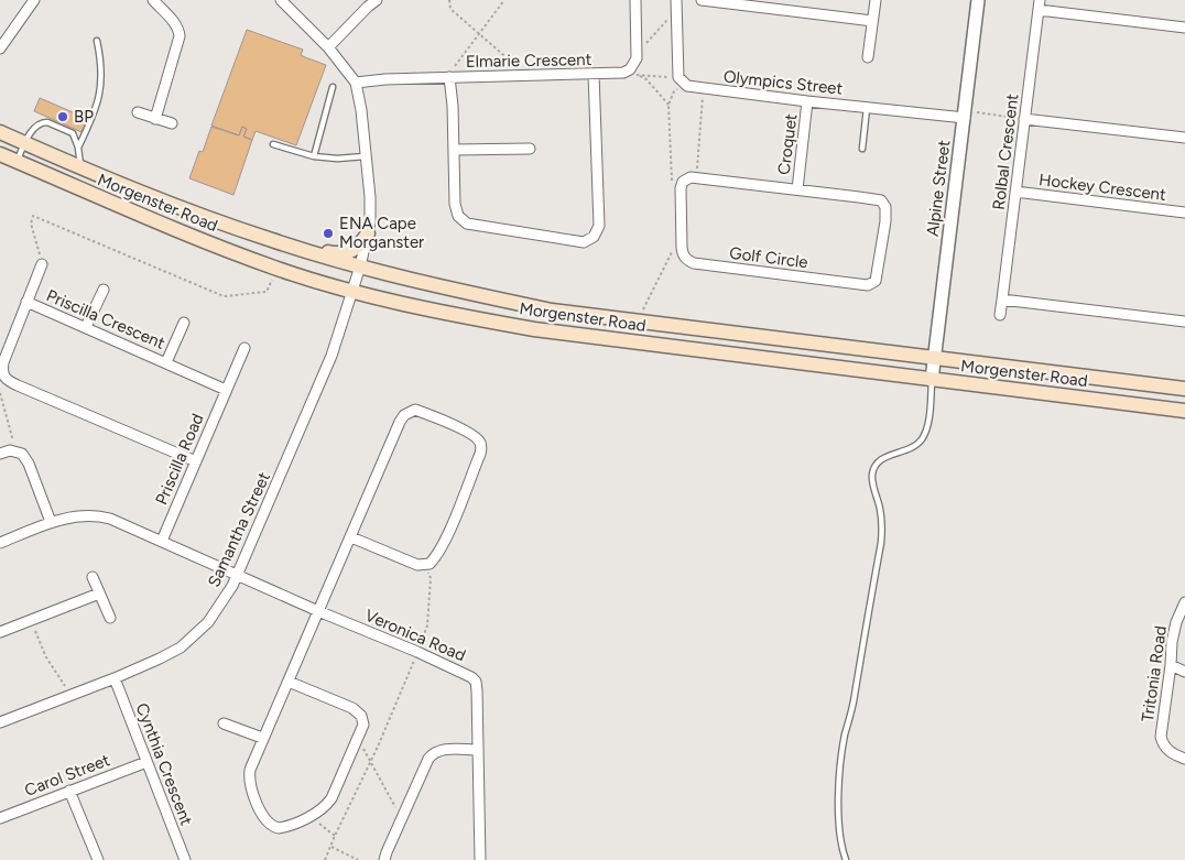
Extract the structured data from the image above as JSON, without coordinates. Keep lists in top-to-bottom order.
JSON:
{
  "streets": {
    "main road": ["Morgenster Road"],
    "street": [
      "Elmarie Crescent",
      "Olympics Street",
      "Croquet",
      "Rolbal Crescent",
      "Hockey Crescent",
      "Alpine Street",
      "Golf Circle",
      "Priscilla Crescent",
      "Priscilla Road",
      "Samantha Street",
      "Veronica Road",
      "Tritonia Road",
      "Cynthia Crescent",
      "Carol Street"
    ]
  },
  "crossings": [
    ["Elmarie Crescent", "Samantha Street"],
    ["Olympics Street", "Croquet"],
    ["Olympics Street", "Alpine Street"],
    ["Croquet", "Golf Circle"],
    ["Rolbal Crescent", "Hockey Crescent"],
    ["Alpine Street", "Morgenster Road"],
    ["Morgenster Road", "Samantha Street"],
    ["Priscilla Crescent", "Priscilla Road"],
    ["Priscilla Road", "Veronica Road"],
    ["Samantha Street", "Veronica Road"],
    ["Samantha Street", "Cynthia Crescent"],
    ["Cynthia Crescent", "Carol Street"]
  ],
  "places": ["BP", "ENA Cape Morganster"]
}
